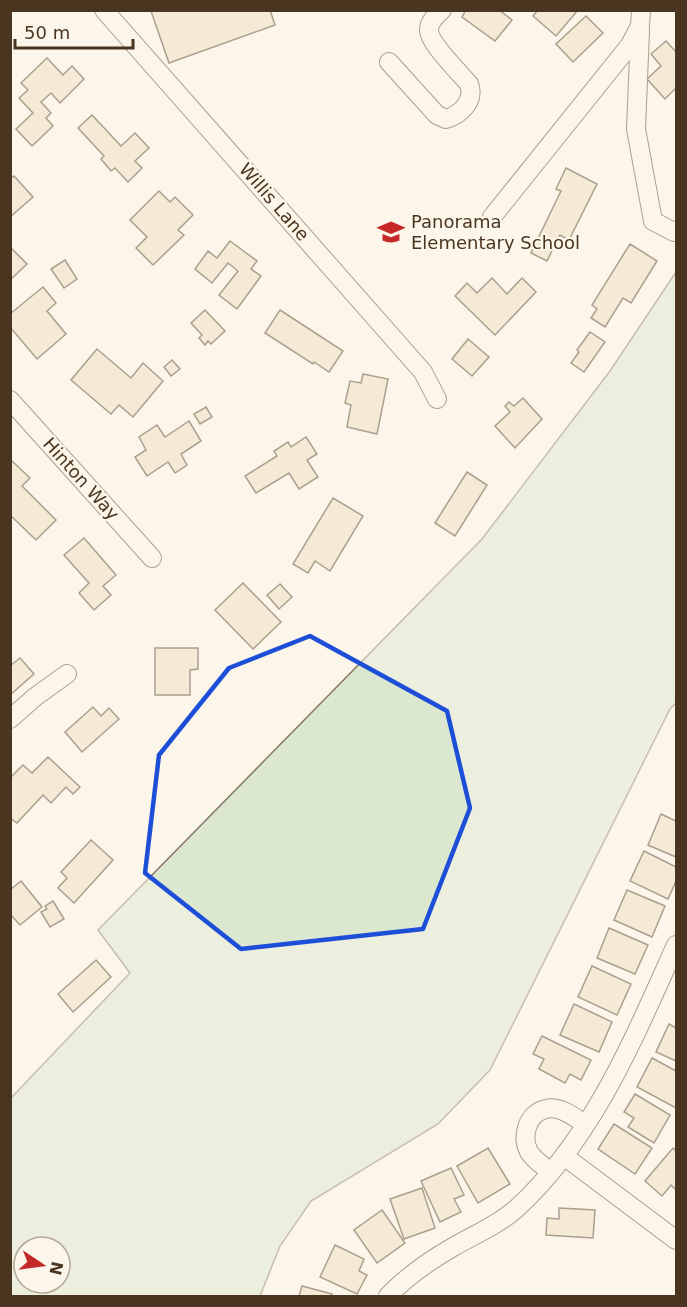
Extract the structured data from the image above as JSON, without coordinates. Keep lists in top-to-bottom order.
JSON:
{
  "streets": {
    "street": ["Willis Lane", "Hinton Way"]
  },
  "places": {
    "school or university": ["Panorama Elementary School"]
  },
  "scale_bar": "50 m",
  "north": "right"
}
